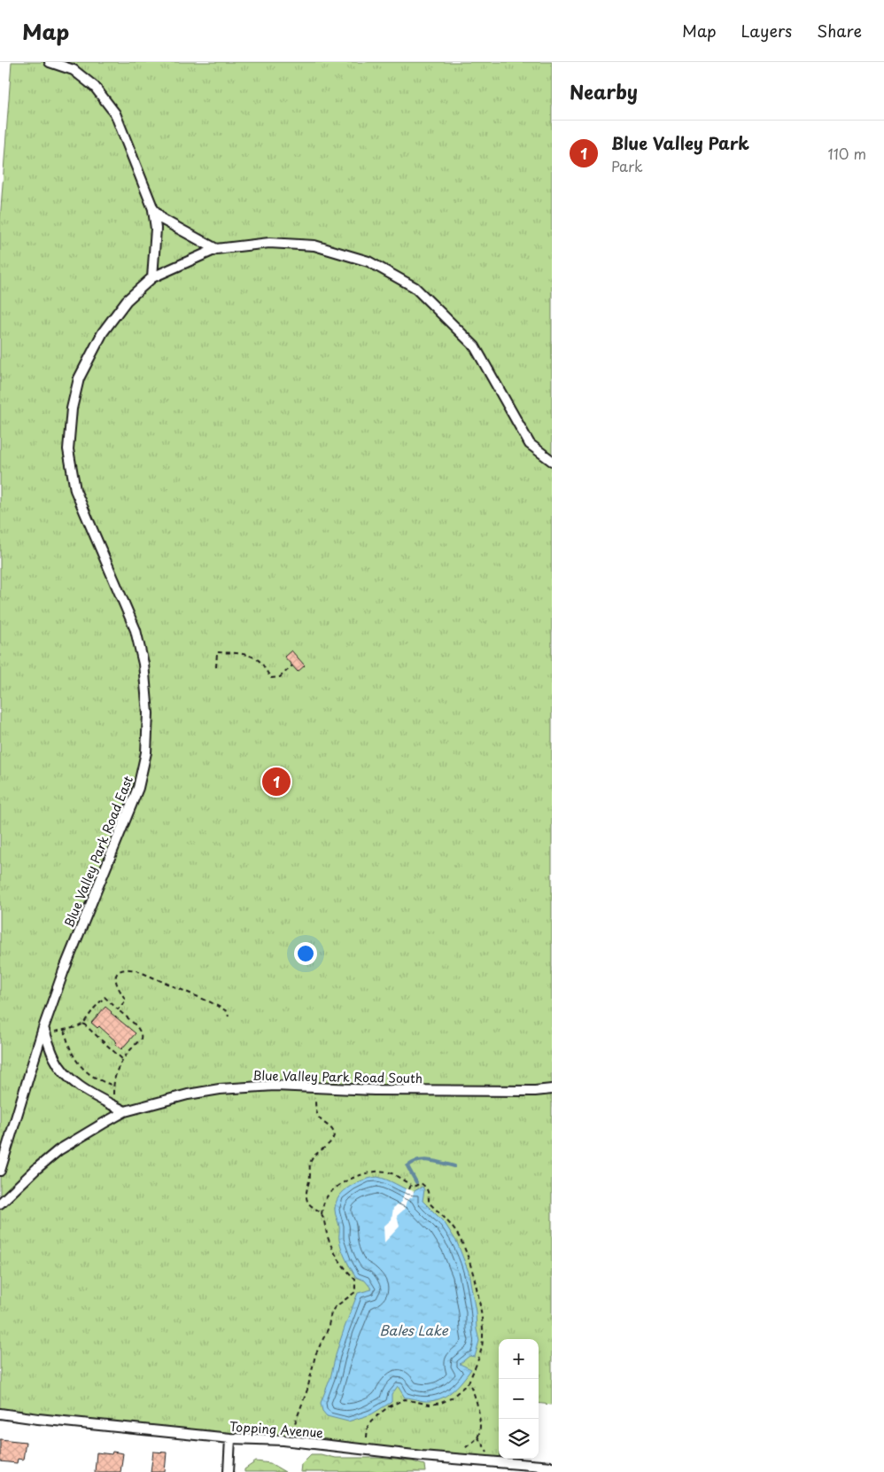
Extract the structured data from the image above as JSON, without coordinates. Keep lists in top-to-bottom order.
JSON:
{
  "streets": {
    "street": ["Blue Valley Park Road East", "Blue Valley Park Road South", "Topping Avenue"]
  },
  "water": ["Bales Lake"],
  "page": {
    "header": "Map",
    "nav": ["Map", "Layers", "Share"],
    "heading": "Nearby",
    "list": [
      {
        "mark": "1",
        "name": "Blue Valley Park",
        "note": "Park",
        "value": "110 m"
      }
    ],
    "pins": "1",
    "map_buttons": ["+", "−"]
  }
}
